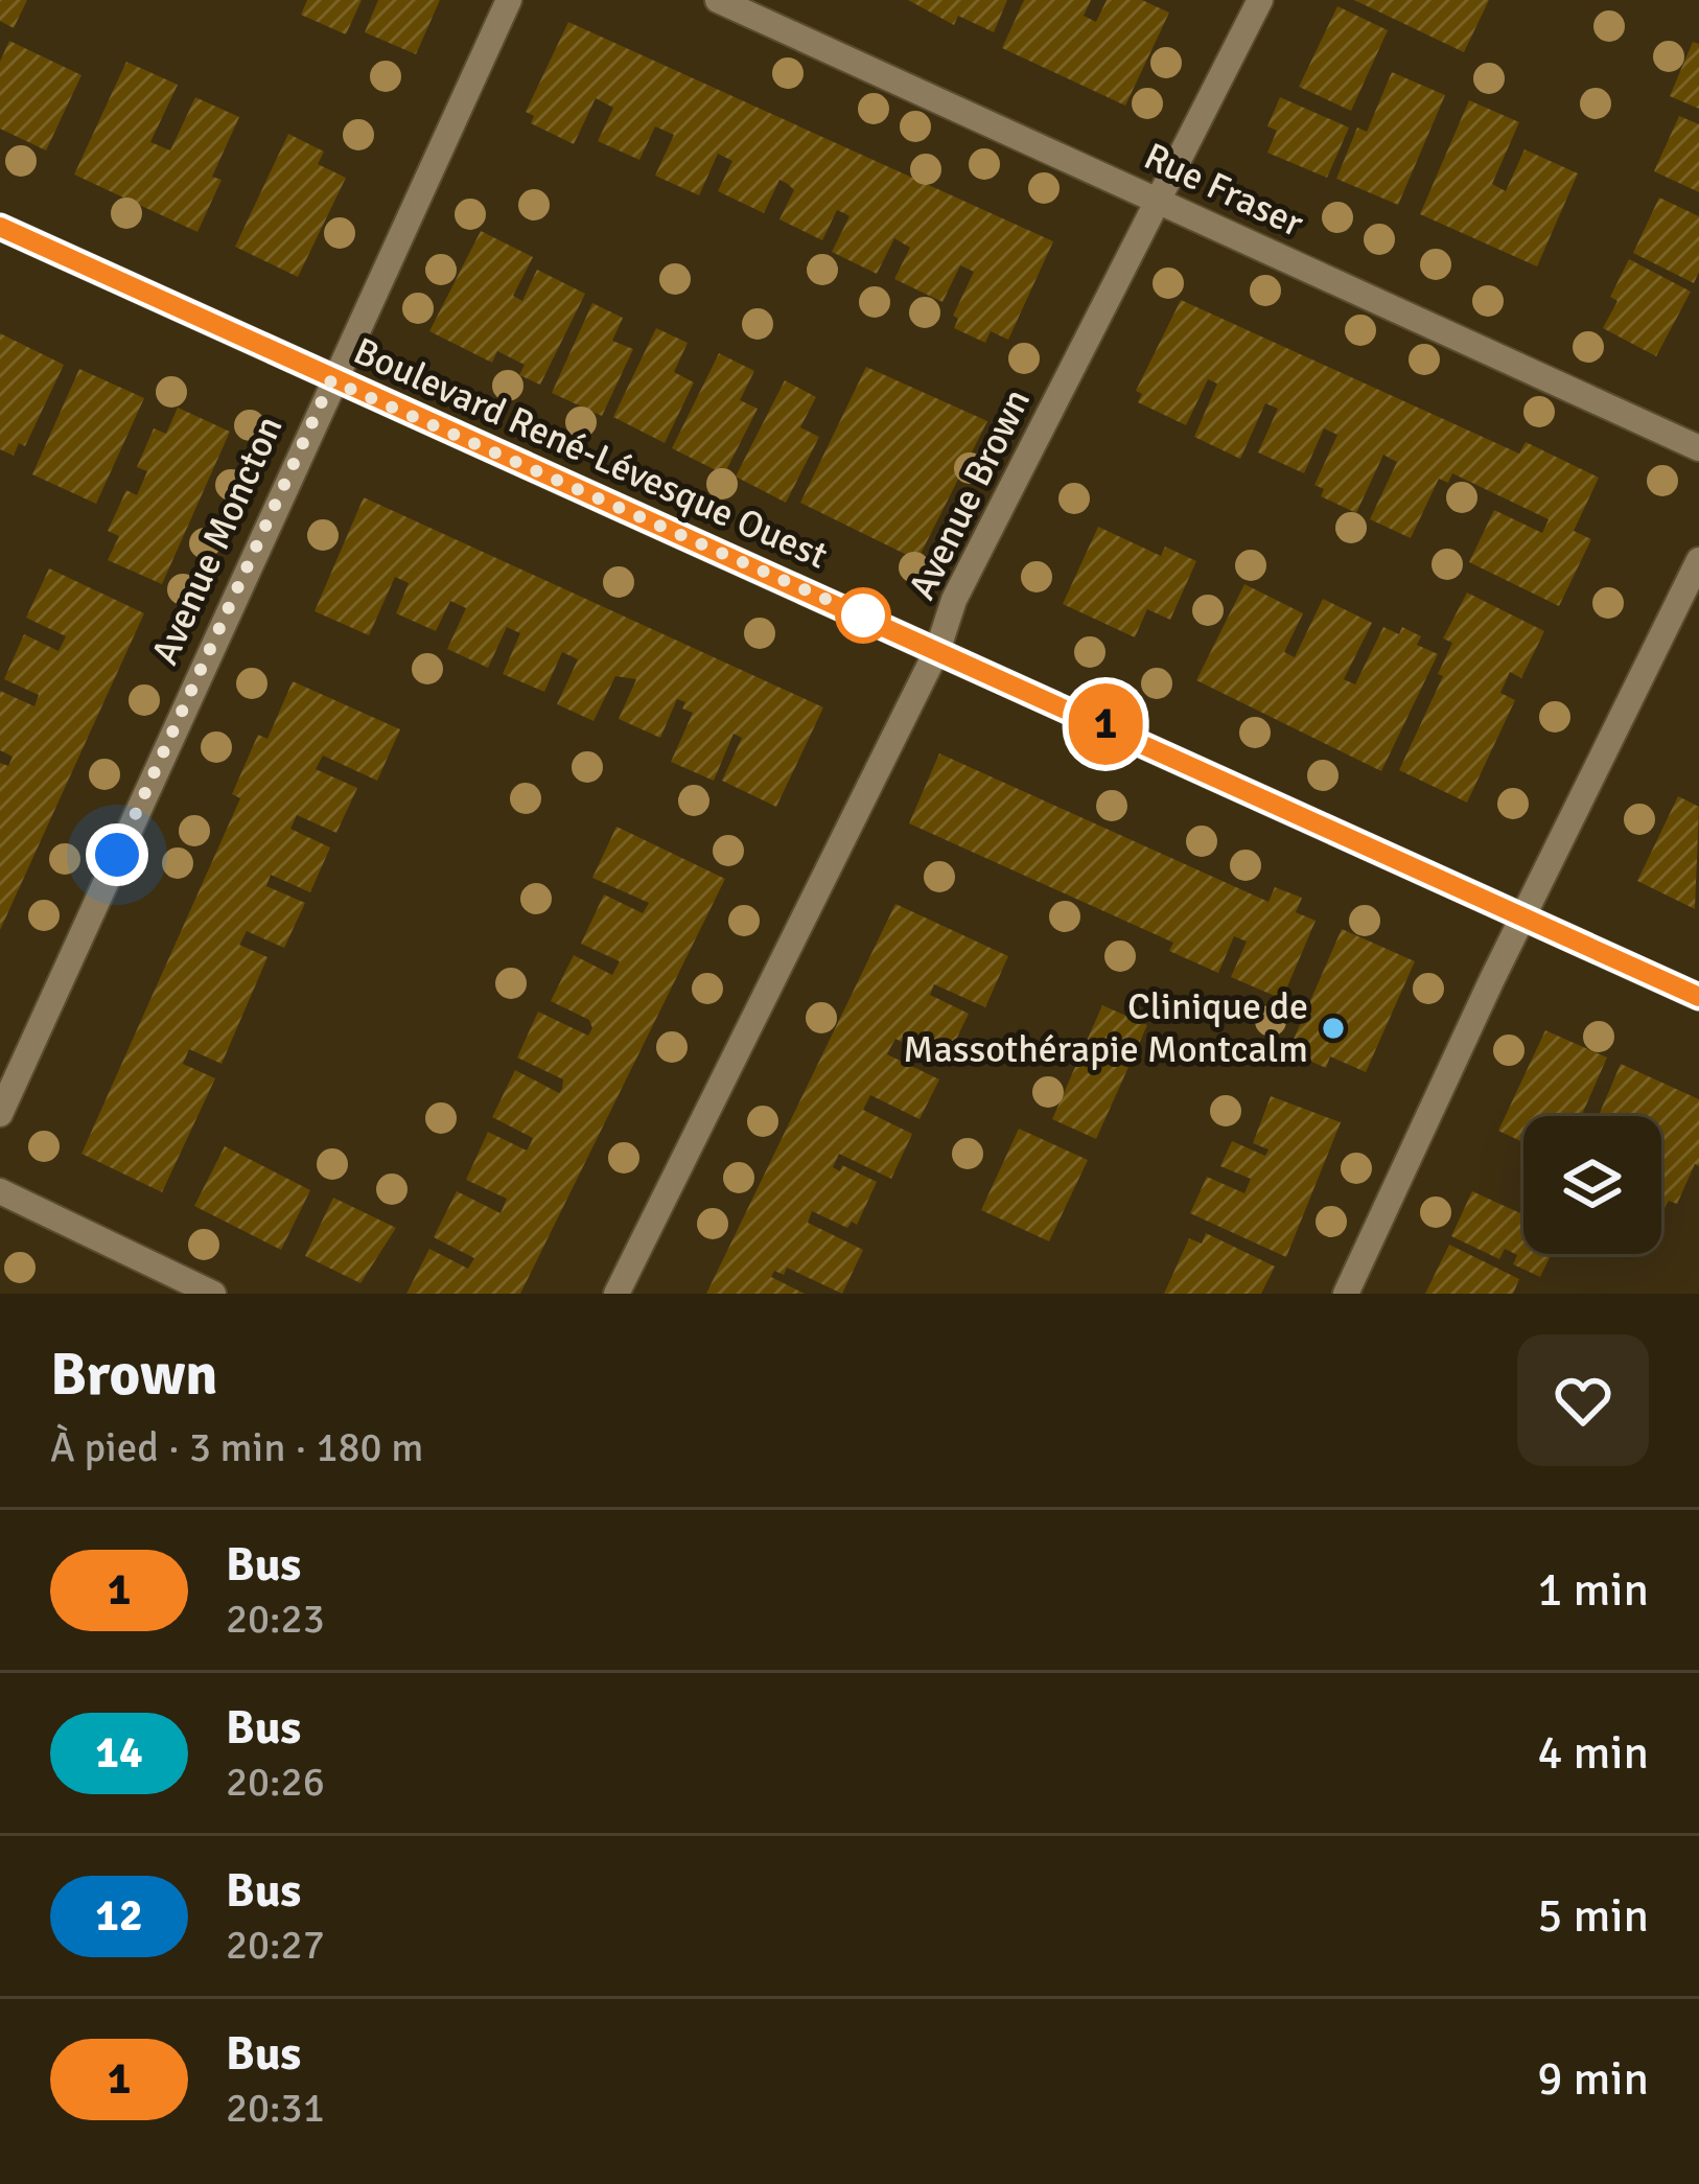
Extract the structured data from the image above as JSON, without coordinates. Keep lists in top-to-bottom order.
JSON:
{
  "streets": {
    "main road": ["Boulevard René-Lévesque Ouest"],
    "street": ["Rue Fraser", "Avenue Brown", "Avenue Moncton"]
  },
  "crossings": [
    ["Rue Fraser", "Avenue Brown"],
    ["Boulevard René-Lévesque Ouest", "Avenue Brown"],
    ["Boulevard René-Lévesque Ouest", "Avenue Moncton"]
  ],
  "places": ["Clinique de Massothérapie Montcalm"],
  "lines": ["bus line 1"],
  "page": {
    "on_map": "1",
    "heading": ["Brown", "À pied · 3 min · 180 m"],
    "list": [
      {
        "mark": "1",
        "name": "Bus",
        "note": "20:23",
        "value": "1 min"
      },
      {
        "mark": "14",
        "name": "Bus",
        "note": "20:26",
        "value": "4 min"
      },
      {
        "mark": "12",
        "name": "Bus",
        "note": "20:27",
        "value": "5 min"
      },
      {
        "mark": "1",
        "name": "Bus",
        "note": "20:31",
        "value": "9 min"
      }
    ]
  }
}
